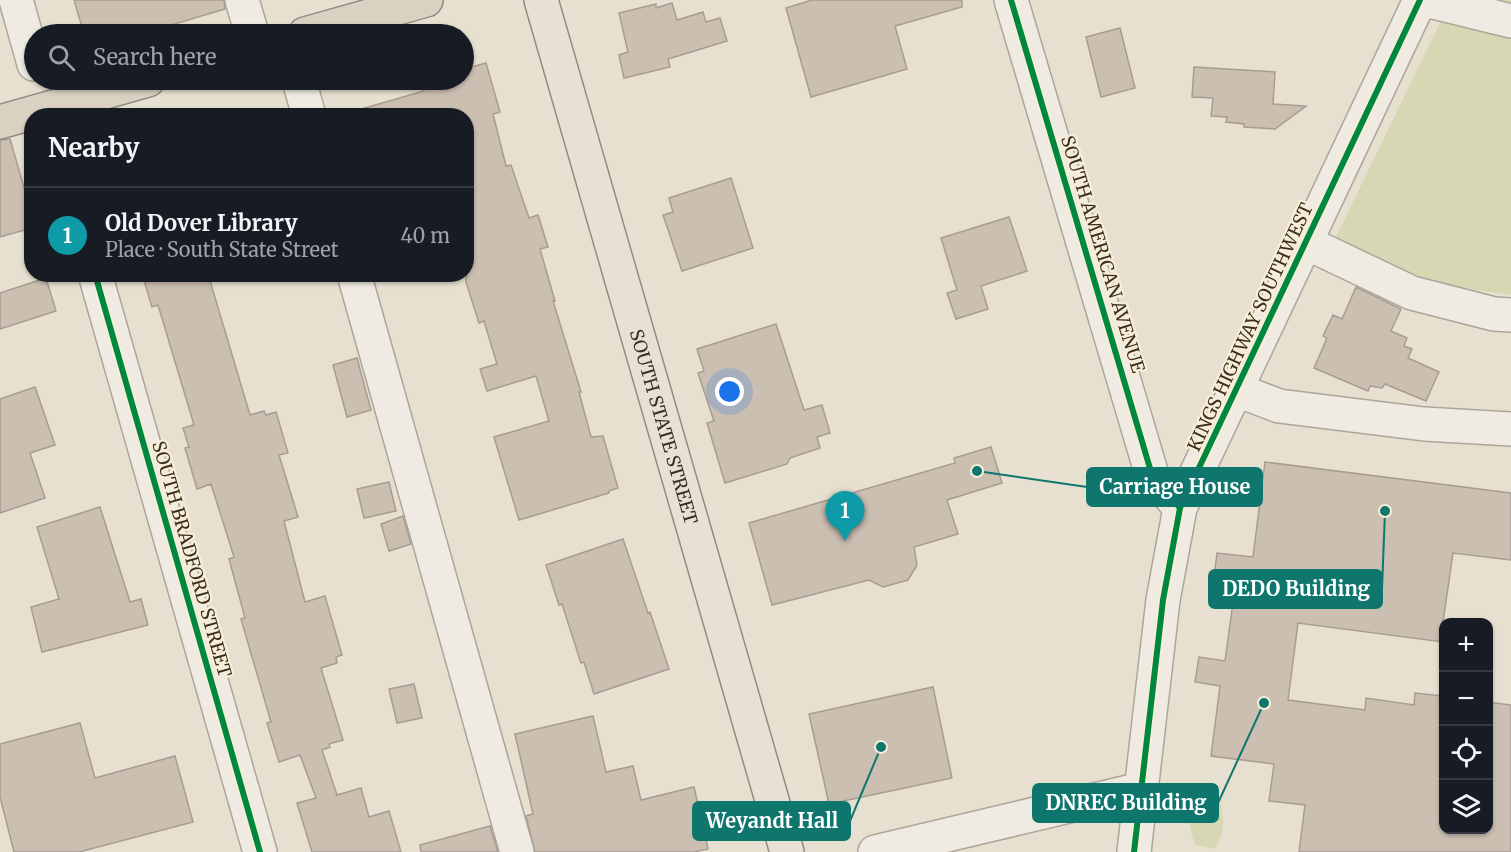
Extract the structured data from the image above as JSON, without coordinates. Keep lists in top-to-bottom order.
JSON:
{
  "streets": {
    "main road": ["SOUTH STATE STREET"],
    "street": ["SOUTH AMERICAN AVENUE", "KINGS HIGHWAY SOUTHWEST", "SOUTH BRADFORD STREET"]
  },
  "crossings": [
    ["SOUTH AMERICAN AVENUE", "KINGS HIGHWAY SOUTHWEST"]
  ],
  "places": [
    "Carriage House",
    "DEDO Building",
    "DNREC Building",
    "Weyandt Hall"
  ],
  "page": {
    "search": "Search here",
    "heading": "Nearby",
    "list": [
      {
        "mark": "1",
        "name": "Old Dover Library",
        "note": "Place · South State Street",
        "value": "40 m"
      }
    ],
    "pins": "1",
    "map_buttons": ["+", "−"]
  }
}
